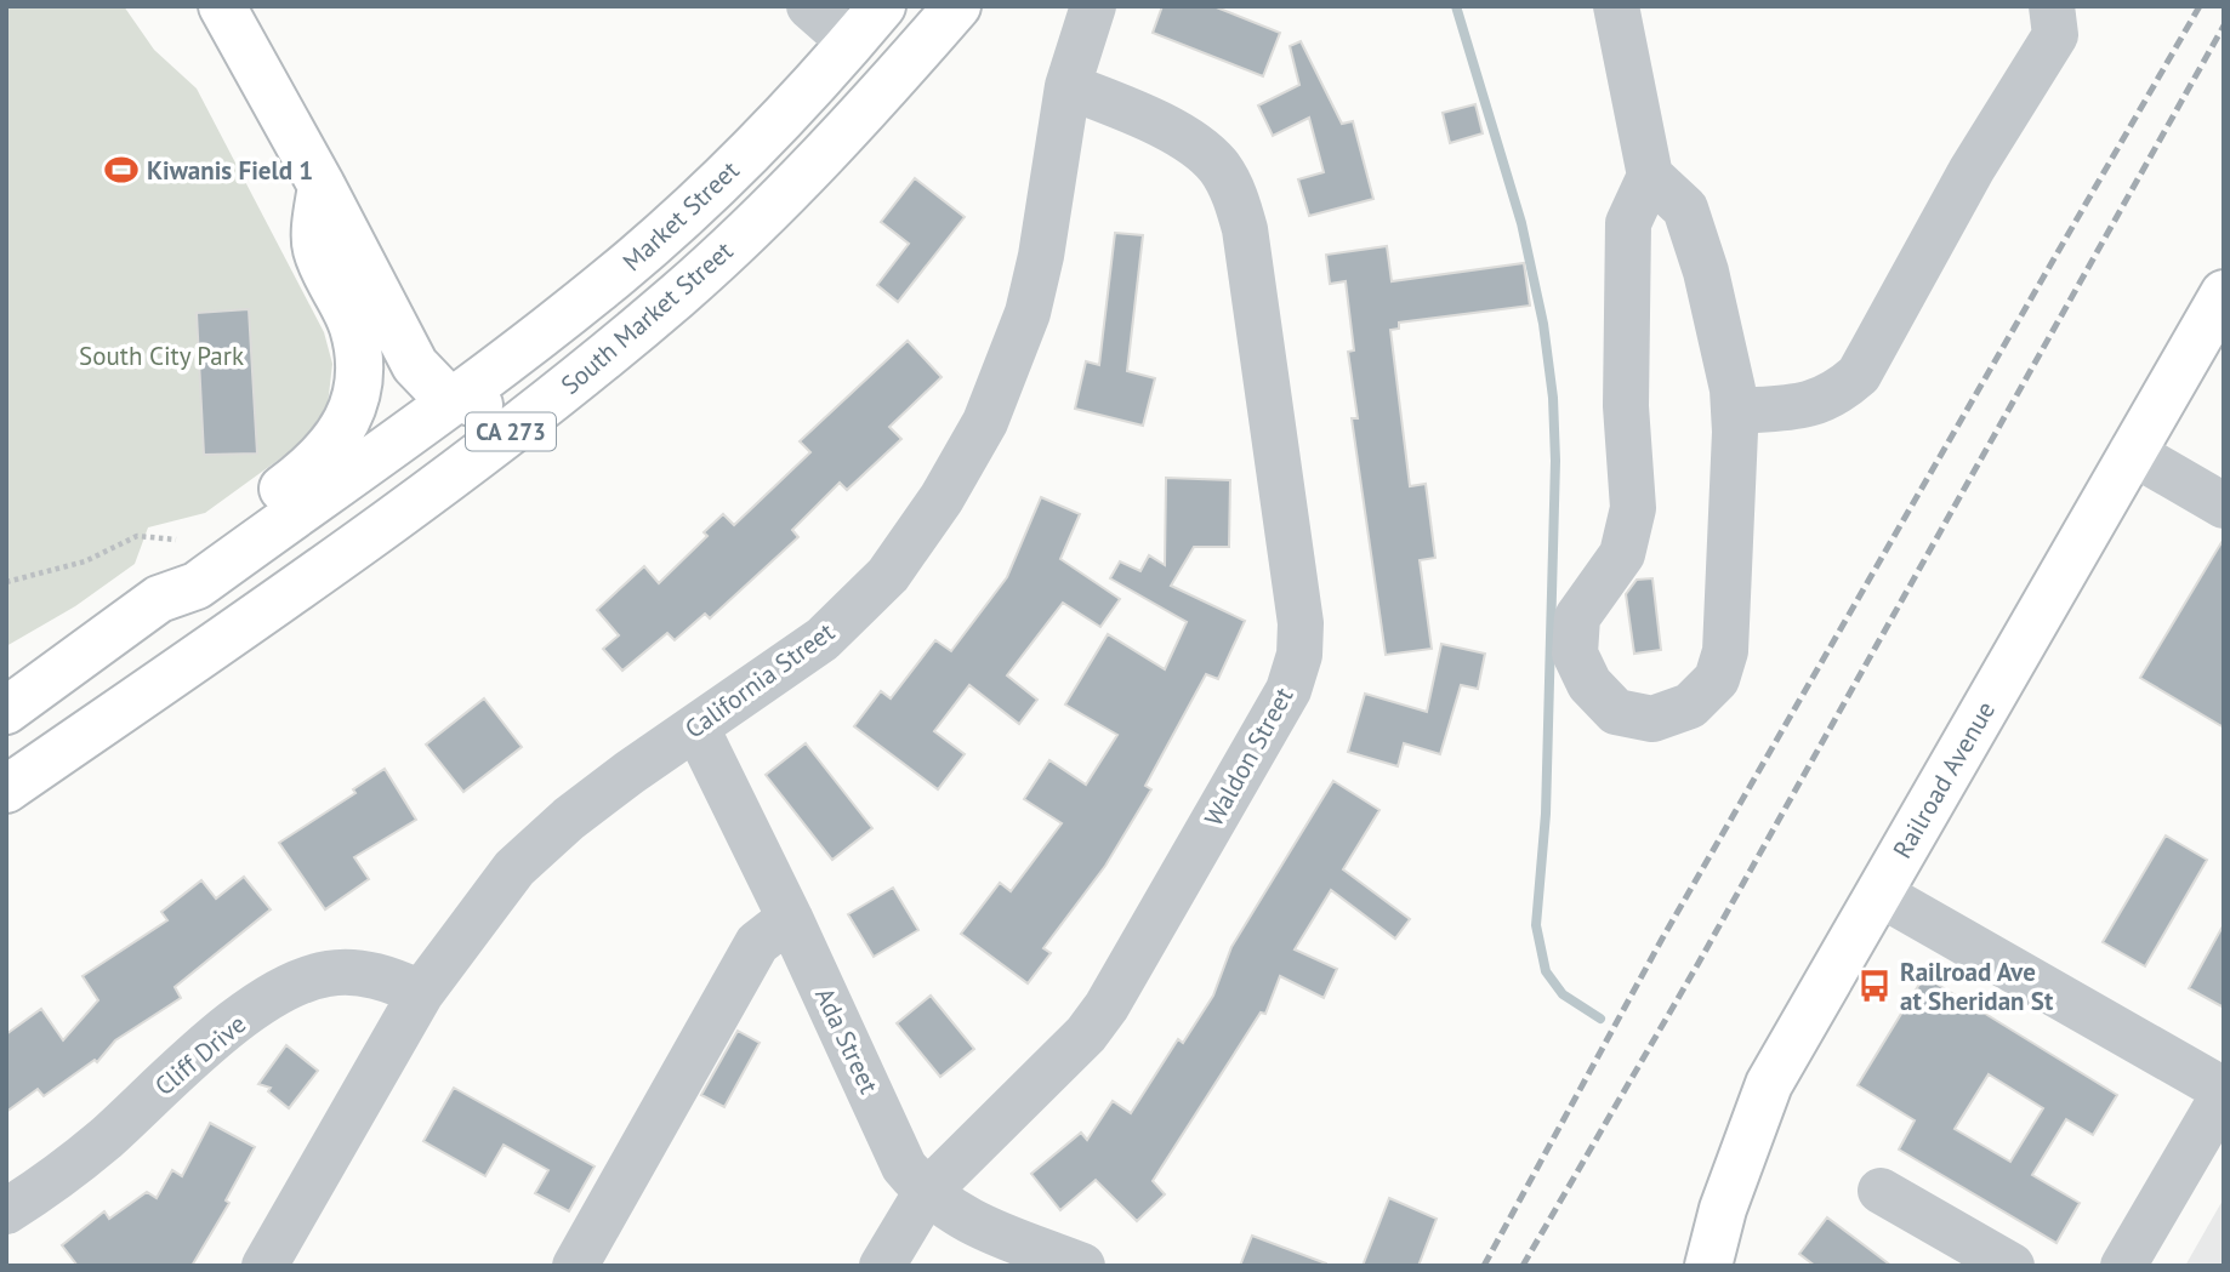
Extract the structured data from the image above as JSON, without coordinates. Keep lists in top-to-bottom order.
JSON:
{
  "streets": {
    "main road": [
      "Market Street",
      "South Market Street",
      "CA 273",
      "Railroad Avenue"
    ],
    "street": [
      "California Street",
      "Waldon Street",
      "Ada Street",
      "Cliff Drive"
    ]
  },
  "crossings": [
    ["Market Street", "CA 273"],
    ["California Street", "Waldon Street"],
    ["California Street", "Ada Street"],
    ["California Street", "Cliff Drive"],
    ["Waldon Street", "Ada Street"]
  ],
  "parks": ["South City Park"],
  "places": {
    "sports": ["Kiwanis Field 1"],
    "bus stop": ["Railroad Ave at Sheridan St"]
  }
}
